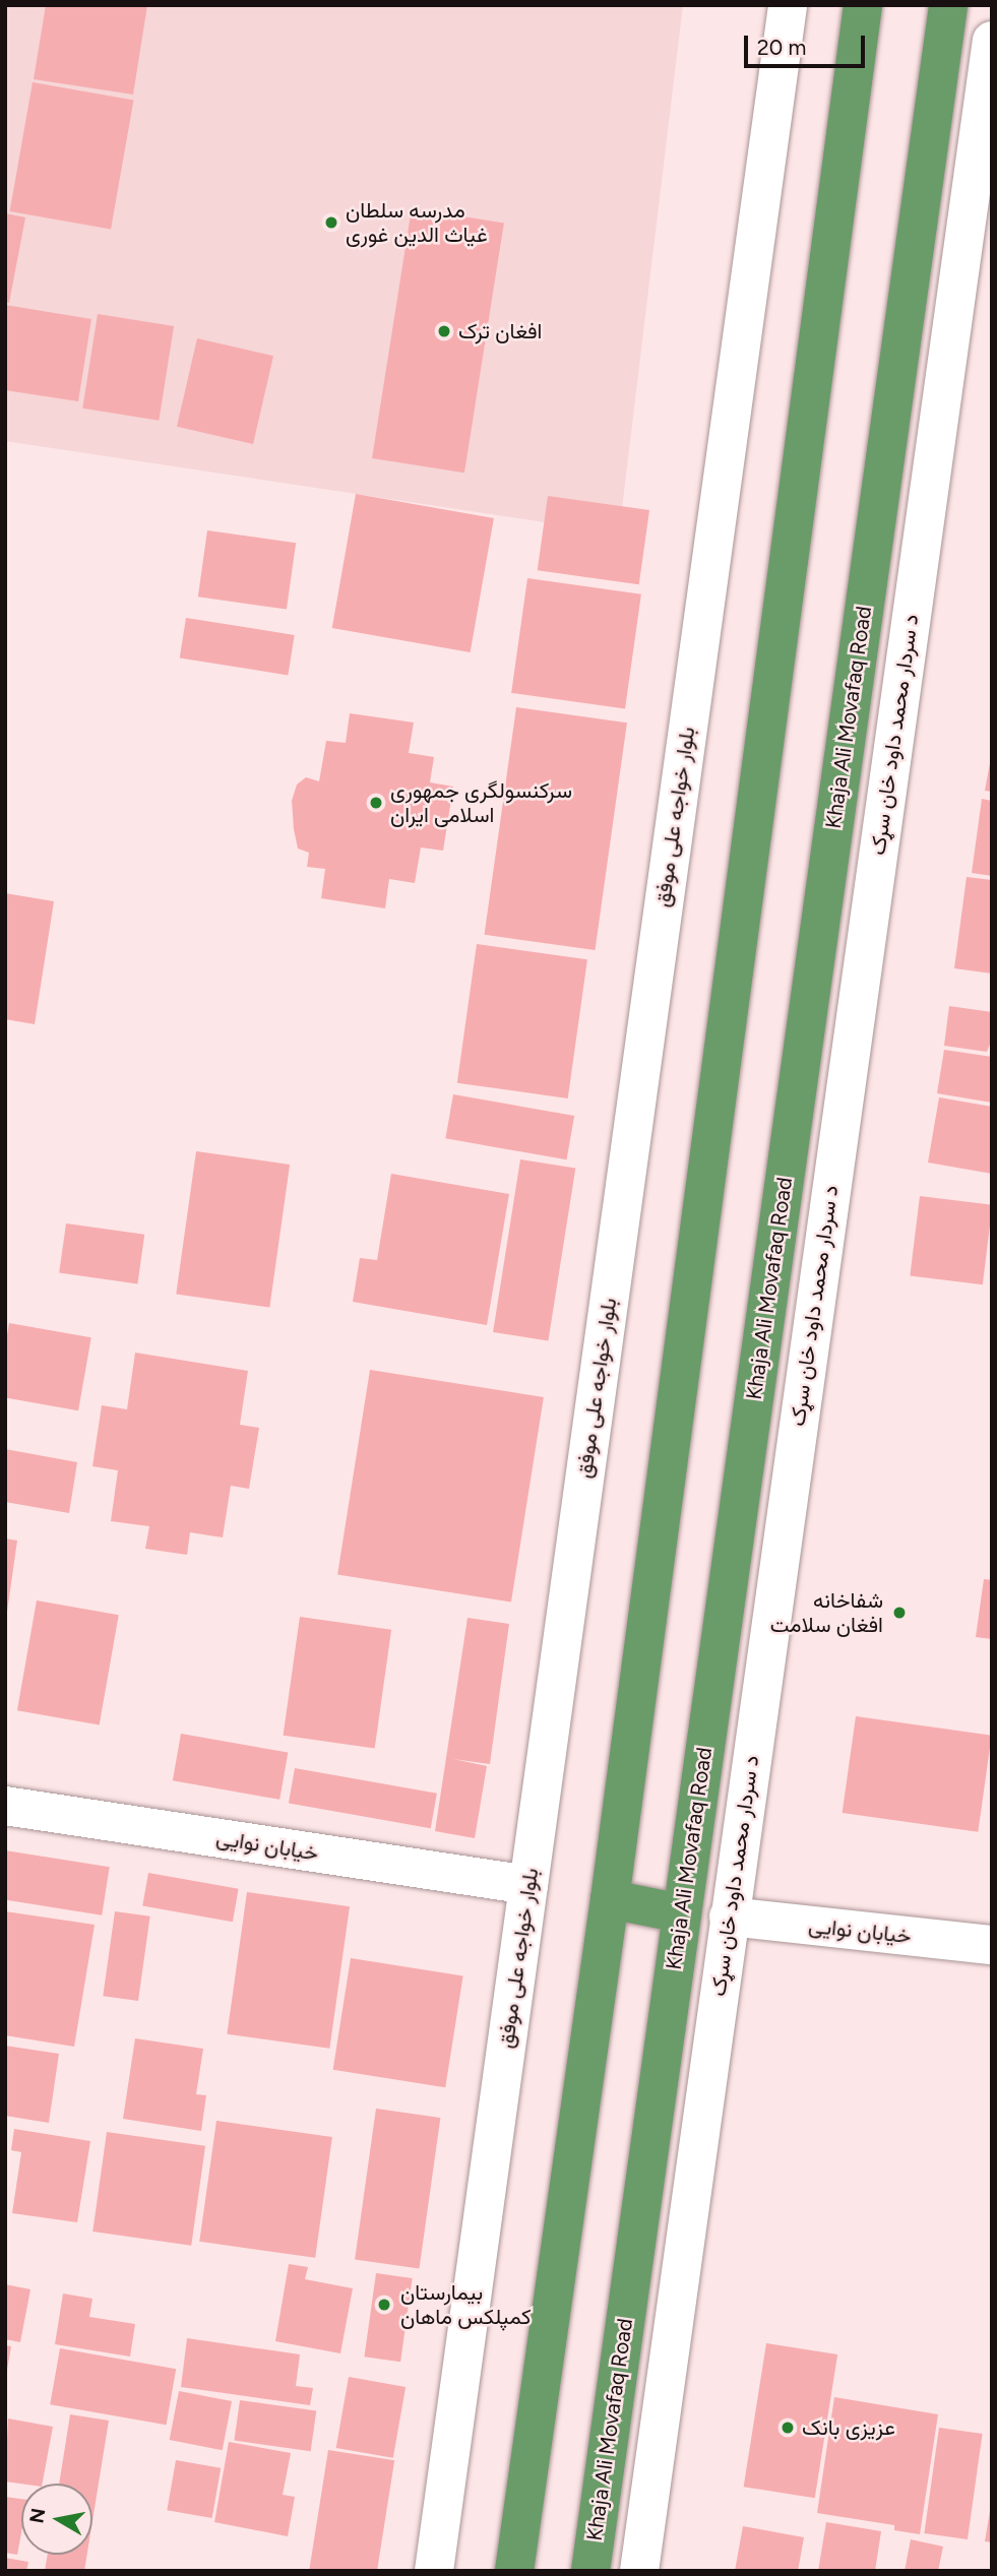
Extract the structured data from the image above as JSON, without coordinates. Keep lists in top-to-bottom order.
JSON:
{
  "streets": {
    "highway": ["Khaja Ali Movafaq Road"],
    "street": ["د سردار محمد داود خان سړک", "بلوار خواجه علی موفق", "خیابان نوایی"]
  },
  "crossings": [
    ["د سردار محمد داود خان سړک", "خیابان نوایی"],
    ["بلوار خواجه علی موفق", "خیابان نوایی"]
  ],
  "places": [
    "مدرسه سلطان غیاث الدین غوری",
    "افغان ترک",
    "سرکنسولگری جمهوری اسلامی ایران",
    "شفاخانه افغان سلامت",
    "بیمارستان کمپلکس ماهان",
    "عزیزی بانک"
  ],
  "scale_bar": "20 m",
  "north": "left"
}
